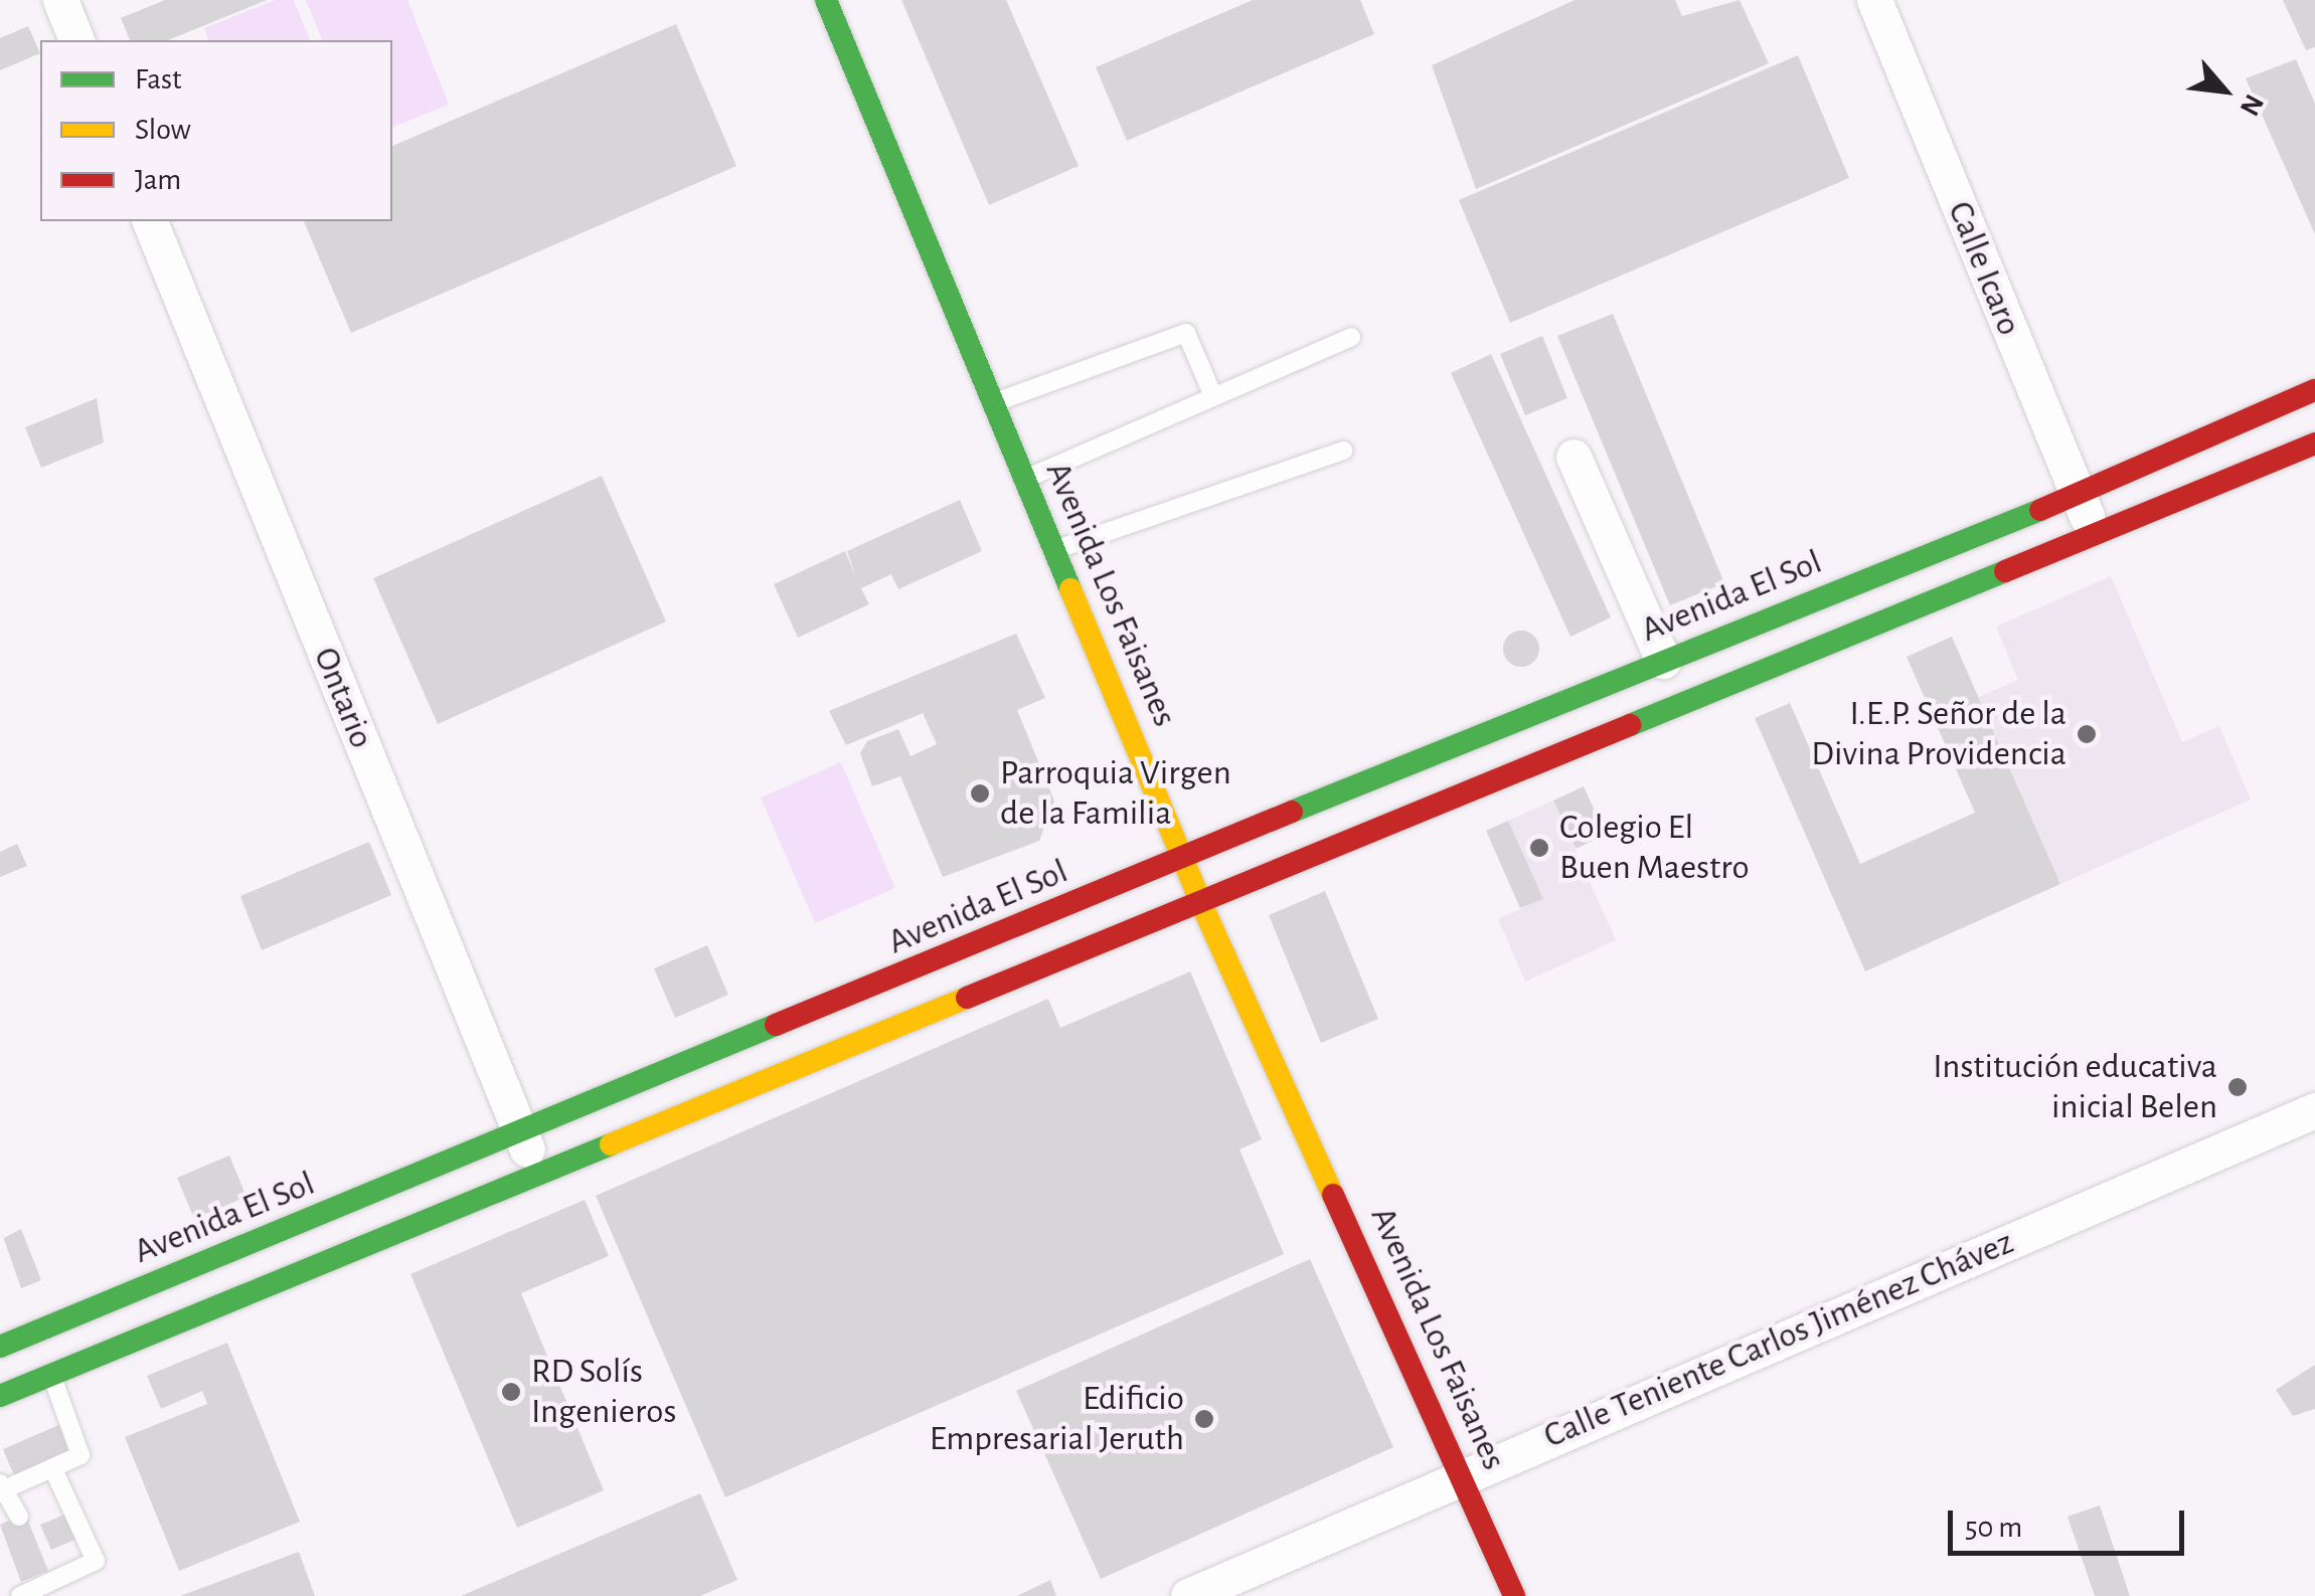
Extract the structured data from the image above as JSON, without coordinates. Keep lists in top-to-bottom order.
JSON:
{
  "streets": {
    "main road": ["Avenida Los Faisanes", "Avenida El Sol"],
    "street": ["Calle Icaro", "Ontario", "Calle Teniente Carlos Jiménez Chávez"]
  },
  "crossings": [
    ["Calle Icaro", "Avenida El Sol"],
    ["Avenida Los Faisanes", "Avenida El Sol"],
    ["Avenida Los Faisanes", "Calle Teniente Carlos Jiménez Chávez"],
    ["Avenida El Sol", "Ontario"]
  ],
  "places": [
    "I.E.P. Señor de la Divina Providencia",
    "Parroquia Virgen de la Familia",
    "Colegio El Buen Maestro",
    "Institución educativa inicial Belen",
    "RD Solís Ingenieros",
    "Edificio Empresarial Jeruth"
  ],
  "legend": ["Fast", "Slow", "Jam"],
  "scale_bar": "50 m",
  "north": "bottom right"
}
